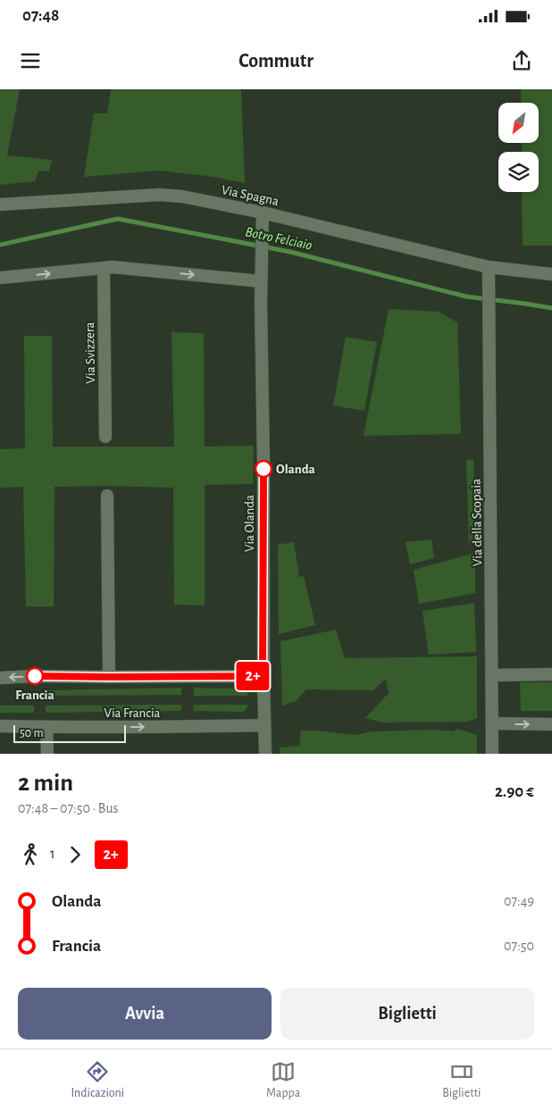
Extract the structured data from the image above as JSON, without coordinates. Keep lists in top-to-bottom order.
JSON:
{
  "streets": {
    "street": [
      "Via Spagna",
      "Via Svizzera",
      "Via della Scopaia",
      "Via Olanda",
      "Via Francia"
    ]
  },
  "crossings": [
    ["Via Spagna", "Via della Scopaia"],
    ["Via Spagna", "Via Olanda"],
    ["Via Olanda", "Via Francia"]
  ],
  "water": ["Botro Felciaio"],
  "places": ["Olanda", "Francia"],
  "lines": ["bus line 2+"],
  "scale_bar": "50 m",
  "north": "bottom left",
  "page": {
    "status": "07:48",
    "header": "Commutr",
    "on_map": "2+",
    "scale": "50 m",
    "heading": ["2 min", "07:48 – 07:50 · Bus", "2.90 €"],
    "legs": ["1", "2+"],
    "list": [
      {
        "name": "Olanda",
        "value": "07:49"
      },
      {
        "name": "Francia",
        "value": "07:50"
      }
    ],
    "buttons": ["Avvia", "Biglietti"],
    "tabs": ["Indicazioni", "Mappa", "Biglietti"]
  }
}
